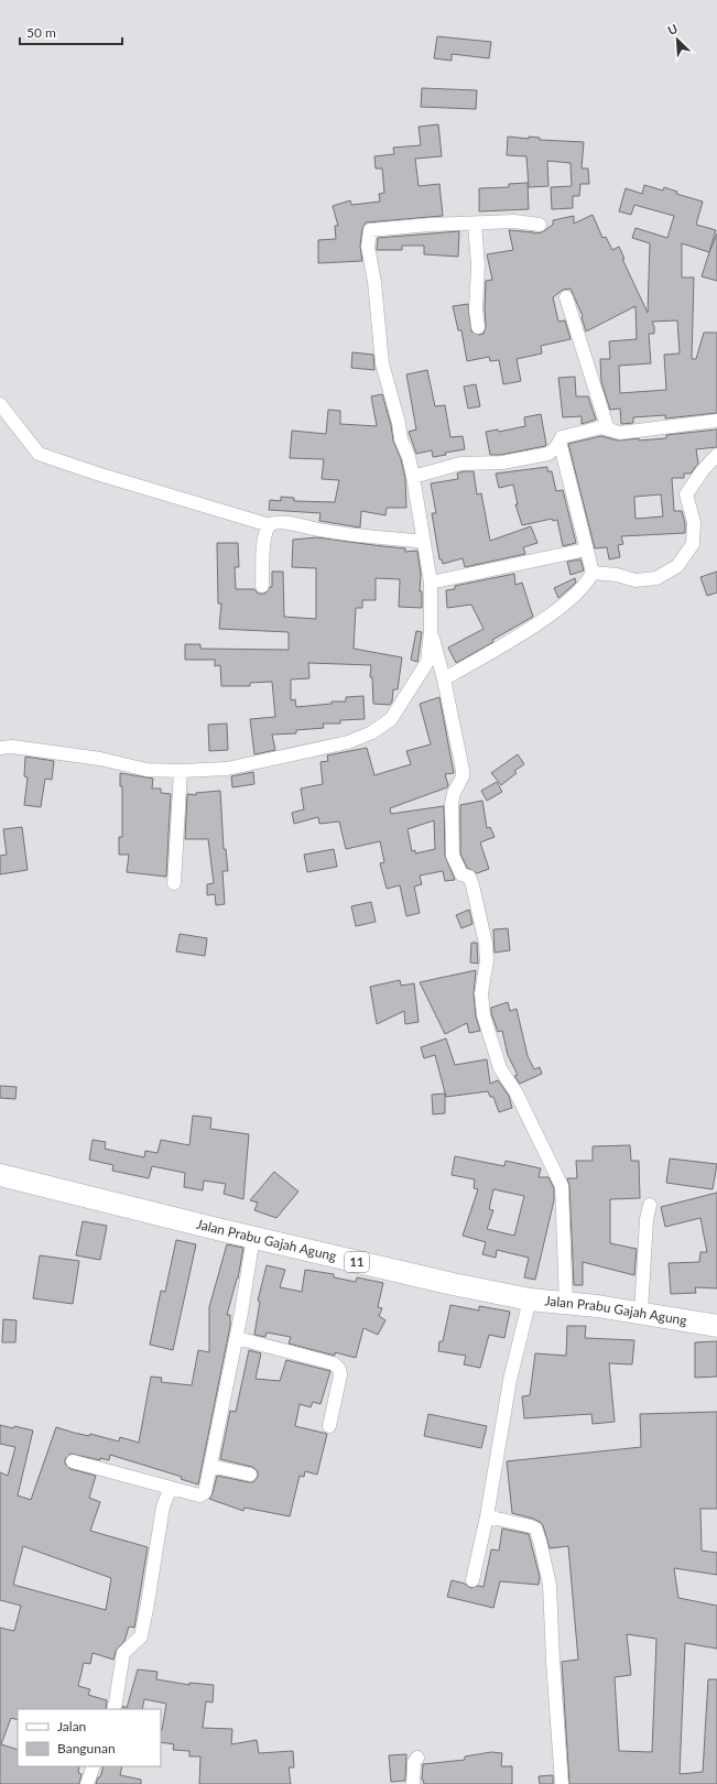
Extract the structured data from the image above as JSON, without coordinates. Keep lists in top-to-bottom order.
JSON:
{
  "streets": {
    "highway": ["Jalan Prabu Gajah Agung", "11"]
  },
  "legend": ["Jalan", "Bangunan"],
  "scale_bar": "50 m",
  "north": "top left"
}
